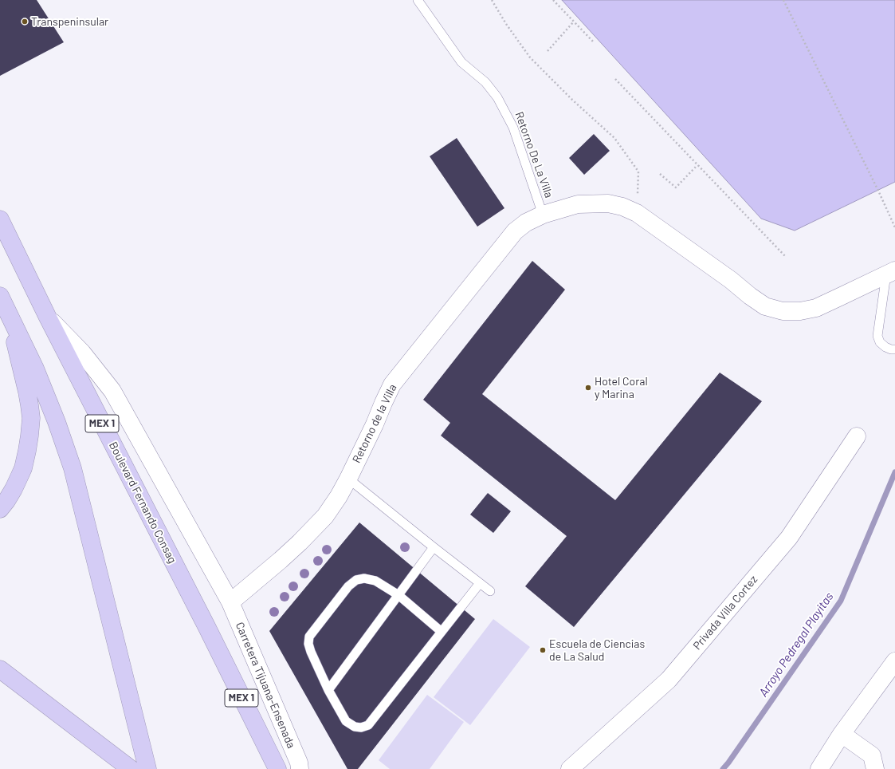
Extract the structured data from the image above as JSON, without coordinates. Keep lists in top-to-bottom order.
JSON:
{
  "streets": {
    "highway": ["MEX 1", "Boulevard Fernando Consag"],
    "street": ["Retorno de la Villa", "Privada Villa Cortez", "Carretera Tijuana-Ensenada"],
    "lane": ["Retorno De La Villa"]
  },
  "crossings": [
    ["Retorno De La Villa", "Retorno de la Villa"],
    ["Retorno de la Villa", "Carretera Tijuana-Ensenada"],
    ["Boulevard Fernando Consag", "Carretera Tijuana-Ensenada"]
  ],
  "water": ["Arroyo Pedregal Playitas"],
  "places": ["Transpeninsular", "Hotel Coral y Marina", "Escuela de Ciencias de La Salud"]
}
